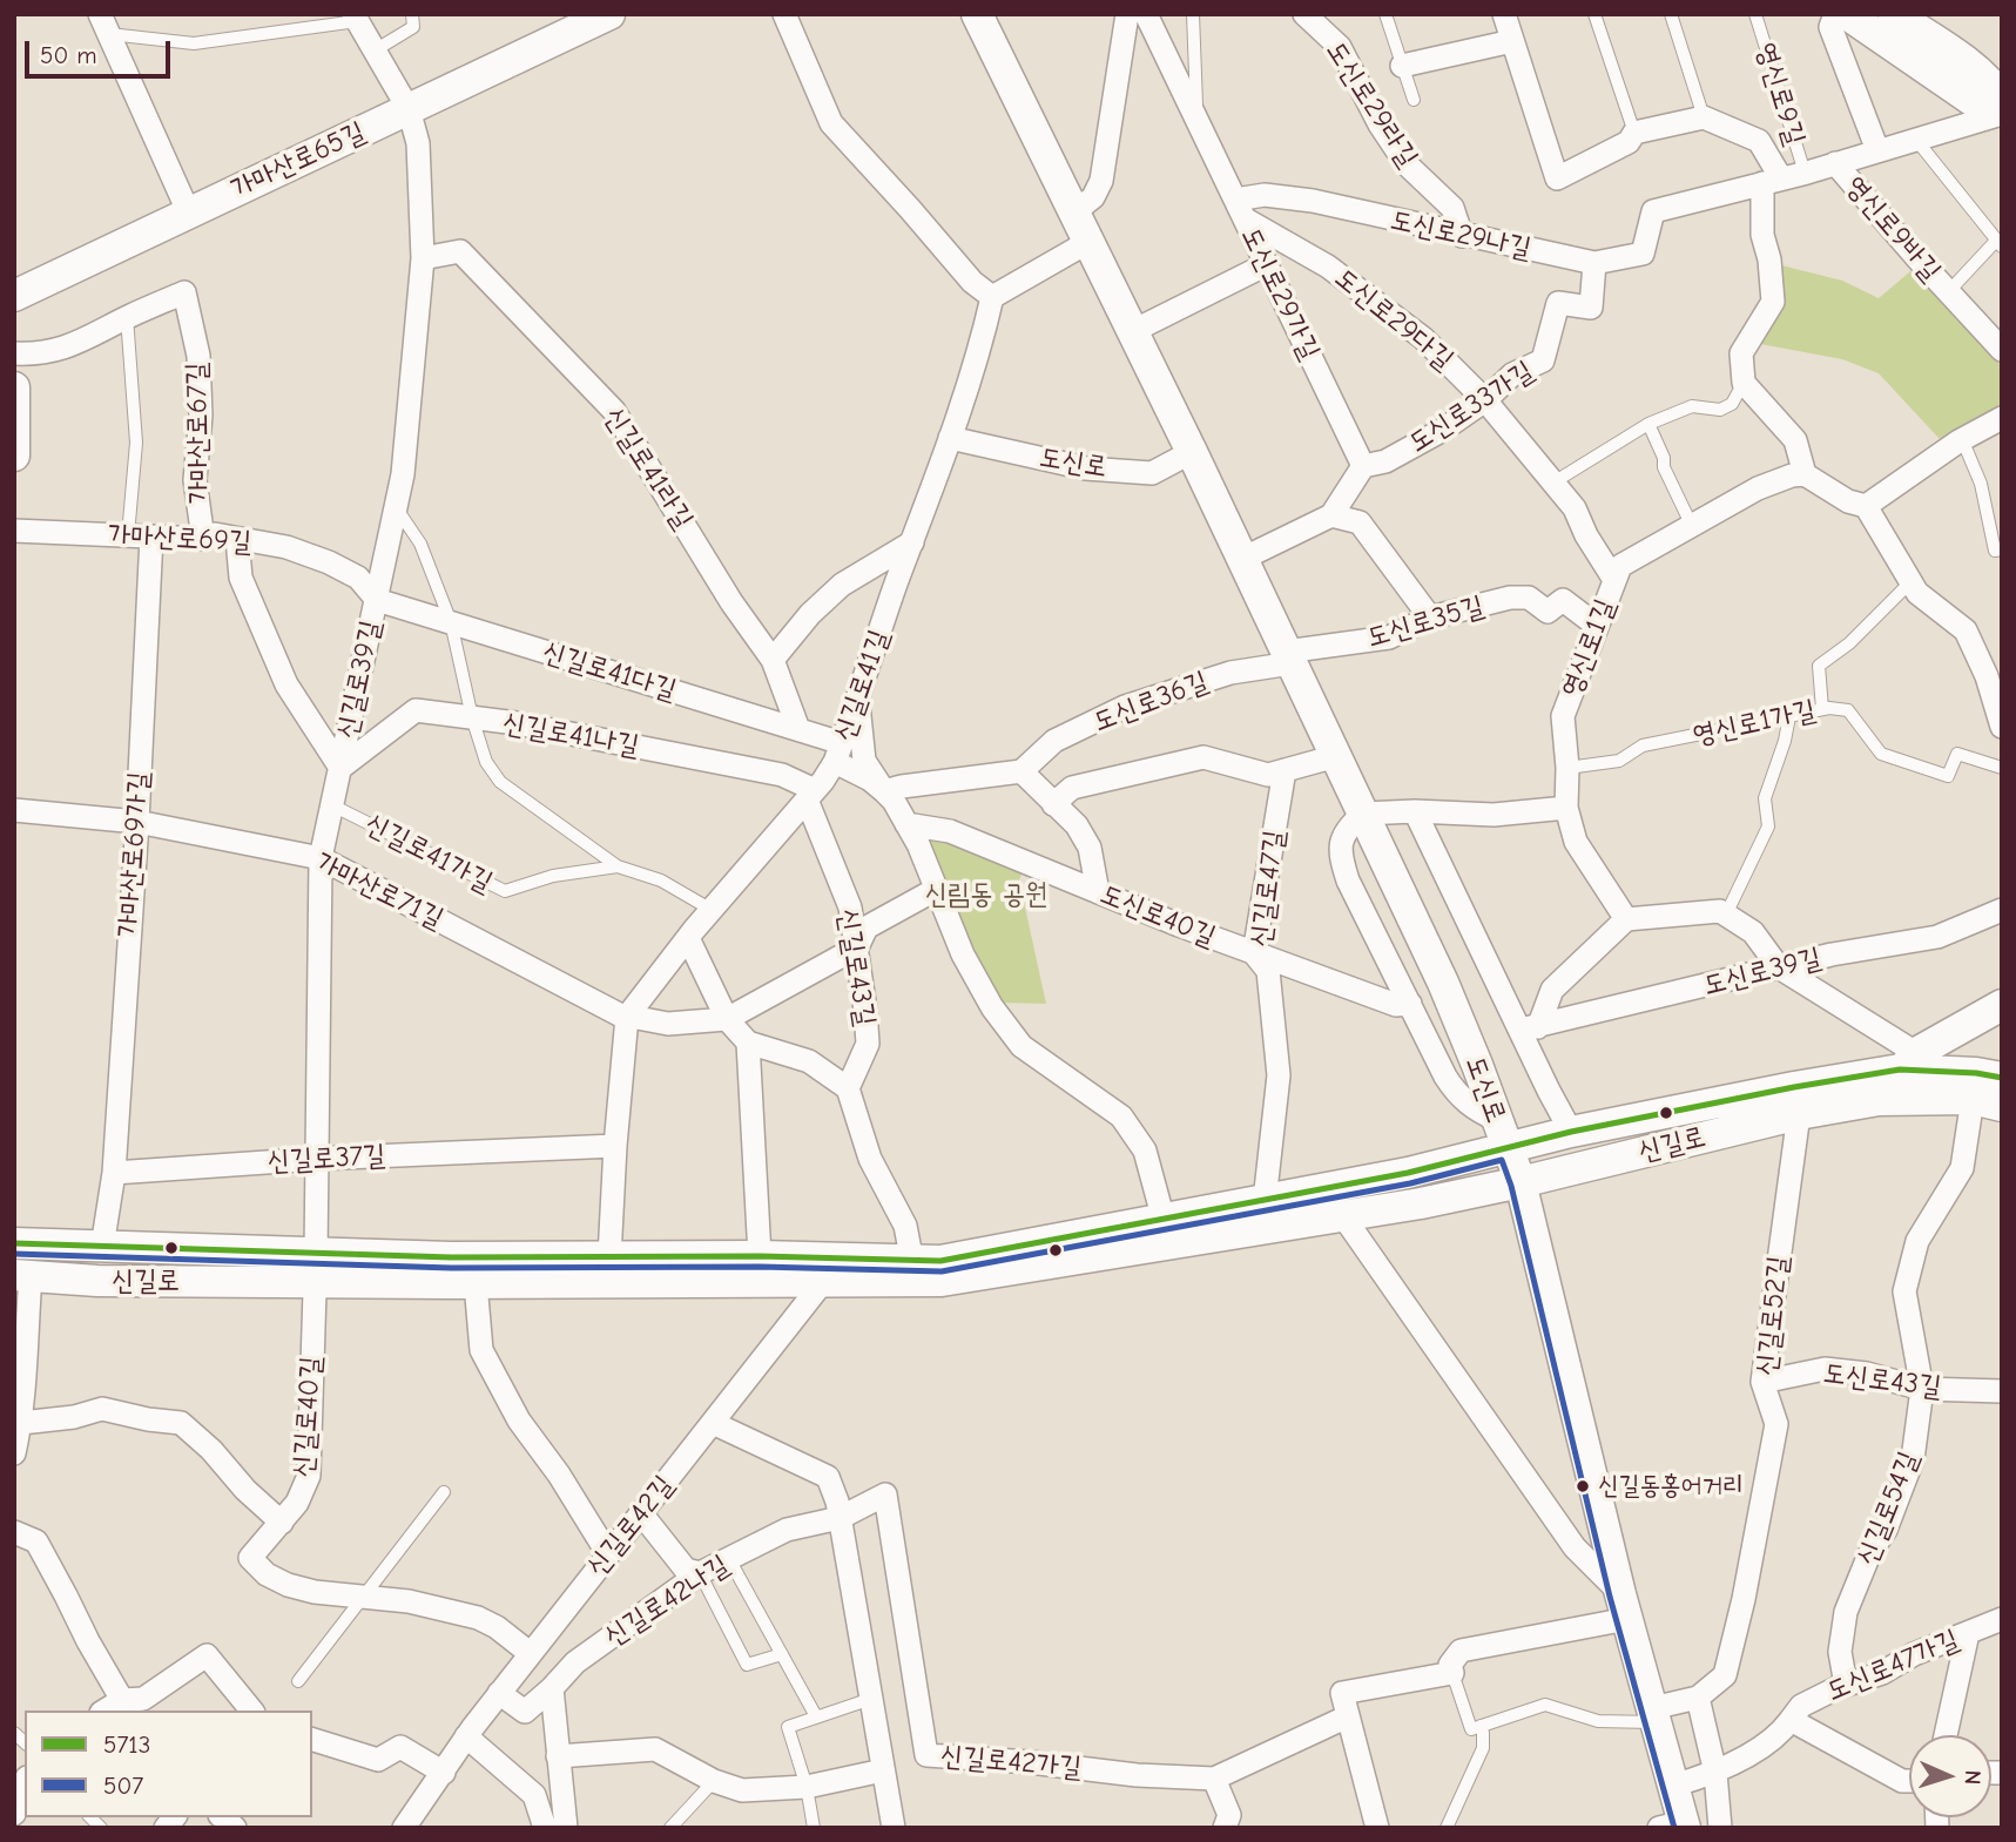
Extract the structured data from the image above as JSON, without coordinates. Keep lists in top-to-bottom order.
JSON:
{
  "streets": {
    "main road": ["가마산로65길", "도신로", "신길로"],
    "street": [
      "도신로29라길",
      "영신로9바길",
      "도신로29나길",
      "도신로29가길",
      "도신로29다길",
      "도신로33가길",
      "가마산로67길",
      "신길로41라길",
      "가마산로69길",
      "도신로35길",
      "영신로1길",
      "신길로41다길",
      "신길로39길",
      "신길로41길",
      "도신로36길",
      "신길로41나길",
      "가마산로69가길",
      "신길로47길",
      "가마산로71길",
      "도신로40길",
      "신길로43길",
      "도신로39길",
      "신길로37길",
      "신길로52길",
      "도신로43길",
      "신길로40길",
      "신길로54길",
      "신길로42길",
      "신길로42나길",
      "도신로47가길",
      "신길로42가길"
    ],
    "lane": ["영신로9길", "영신로1가길", "신길로41가길"]
  },
  "crossings": [
    ["영신로9길", "영신로9바길"],
    ["도신로29라길", "도신로29나길"],
    ["가마산로65길", "신길로39길"],
    ["영신로9바길", "도신로29나길"],
    ["도신로29나길", "도신로29가길"],
    ["도신로29나길", "도신로29다길"],
    ["도신로29나길", "도신로33가길"],
    ["도신로29가길", "도신로29다길"],
    ["도신로29가길", "도신로33가길"],
    ["도신로29다길", "도신로33가길"],
    ["도신로29다길", "영신로1길"],
    ["가마산로67길", "가마산로69길"],
    ["도신로", "도신로35길"],
    ["도신로", "신길로41길"],
    ["도신로", "도신로36길"],
    ["도신로", "신길로"],
    ["도신로", "도신로47가길"],
    ["신길로41라길", "신길로41다길"],
    ["신길로41라길", "신길로39길"],
    ["가마산로69길", "신길로41다길"],
    ["가마산로69길", "신길로39길"],
    ["가마산로69길", "가마산로69가길"],
    ["도신로35길", "영신로1길"],
    ["도신로35길", "도신로36길"],
    ["영신로1길", "영신로1가길"],
    ["신길로41다길", "신길로39길"],
    ["신길로41다길", "신길로41길"],
    ["신길로39길", "신길로41나길"],
    ["신길로39길", "신길로41가길"],
    ["신길로39길", "가마산로71길"],
    ["신길로39길", "신길로"],
    ["신길로39길", "신길로37길"],
    ["신길로39길", "신길로40길"],
    ["신길로41길", "신길로41나길"],
    ["신길로41길", "신길로41가길"],
    ["신길로41길", "가마산로71길"],
    ["신길로41길", "신길로43길"],
    ["신길로41나길", "신길로43길"],
    ["가마산로69가길", "가마산로71길"],
    ["가마산로69가길", "신길로37길"],
    ["신길로47길", "도신로40길"],
    ["신길로47길", "신길로"],
    ["신길로", "신길로52길"],
    ["신길로", "신길로40길"],
    ["신길로", "신길로54길"],
    ["신길로", "신길로42길"],
    ["신길로52길", "도신로43길"],
    ["도신로43길", "신길로54길"],
    ["신길로40길", "신길로42길"],
    ["신길로54길", "도신로47가길"],
    ["신길로42길", "신길로42나길"],
    ["신길로42나길", "신길로42가길"]
  ],
  "parks": ["신림동 공원"],
  "places": ["신길동홍어거리"],
  "lines": ["transit line 5713", "transit line 507"],
  "legend": ["5713", "507"],
  "scale_bar": "50 m",
  "north": "right"
}
